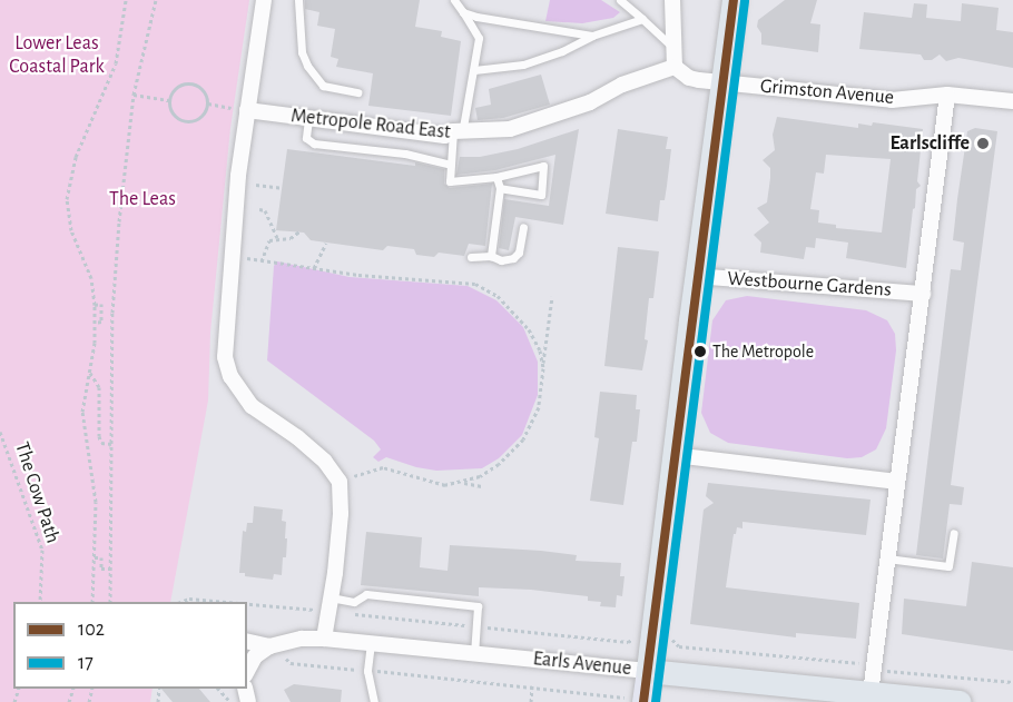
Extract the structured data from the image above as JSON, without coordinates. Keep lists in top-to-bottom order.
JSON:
{
  "streets": {
    "highway": ["Earls Avenue"],
    "street": ["Grimston Avenue", "Metropole Road East", "Westbourne Gardens"],
    "path": ["The Cow Path"]
  },
  "parks": ["Lower Leas Coastal Park", "The Leas"],
  "places": ["Earlscliffe", "The Metropole"],
  "lines": ["transit line 102", "transit line 17"],
  "legend": ["102", "17"]
}
